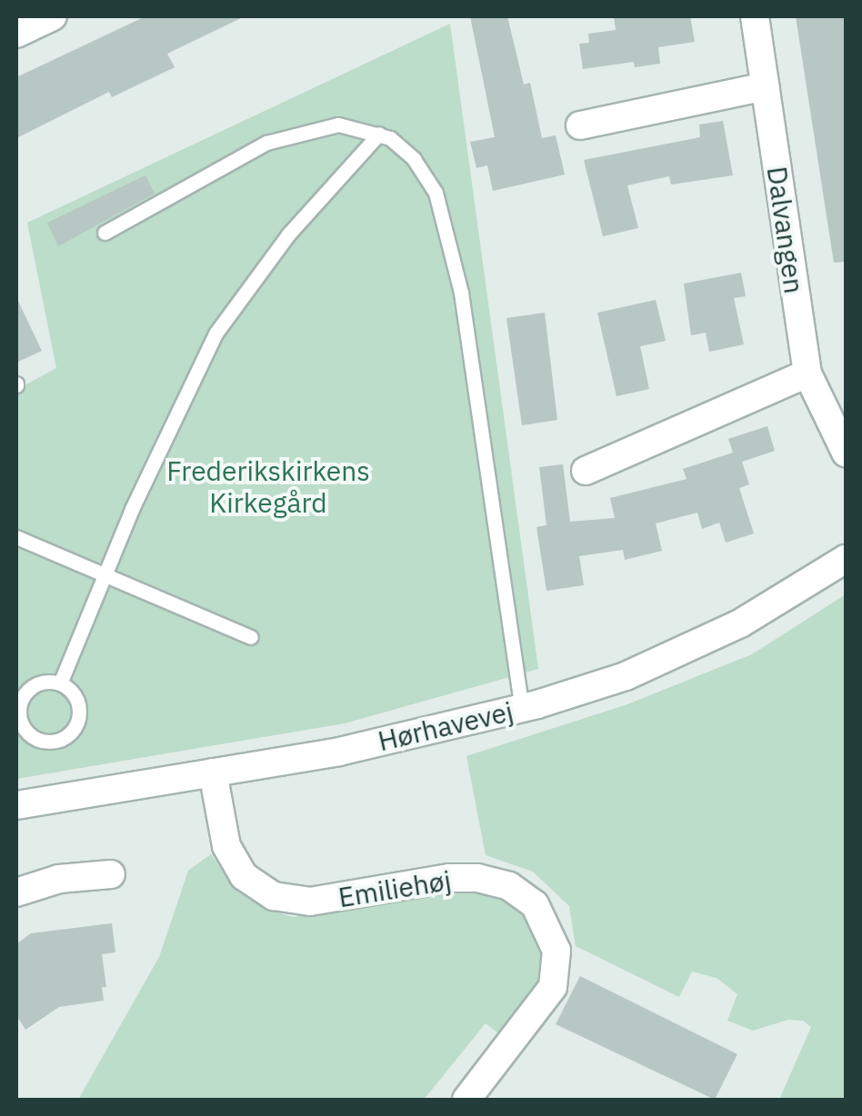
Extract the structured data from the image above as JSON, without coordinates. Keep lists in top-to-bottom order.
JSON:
{
  "streets": {
    "street": ["Dalvangen", "Hørhavevej", "Emiliehøj"]
  },
  "crossings": [
    ["Hørhavevej", "Emiliehøj"]
  ],
  "parks": ["Frederikskirkens Kirkegård"]
}
